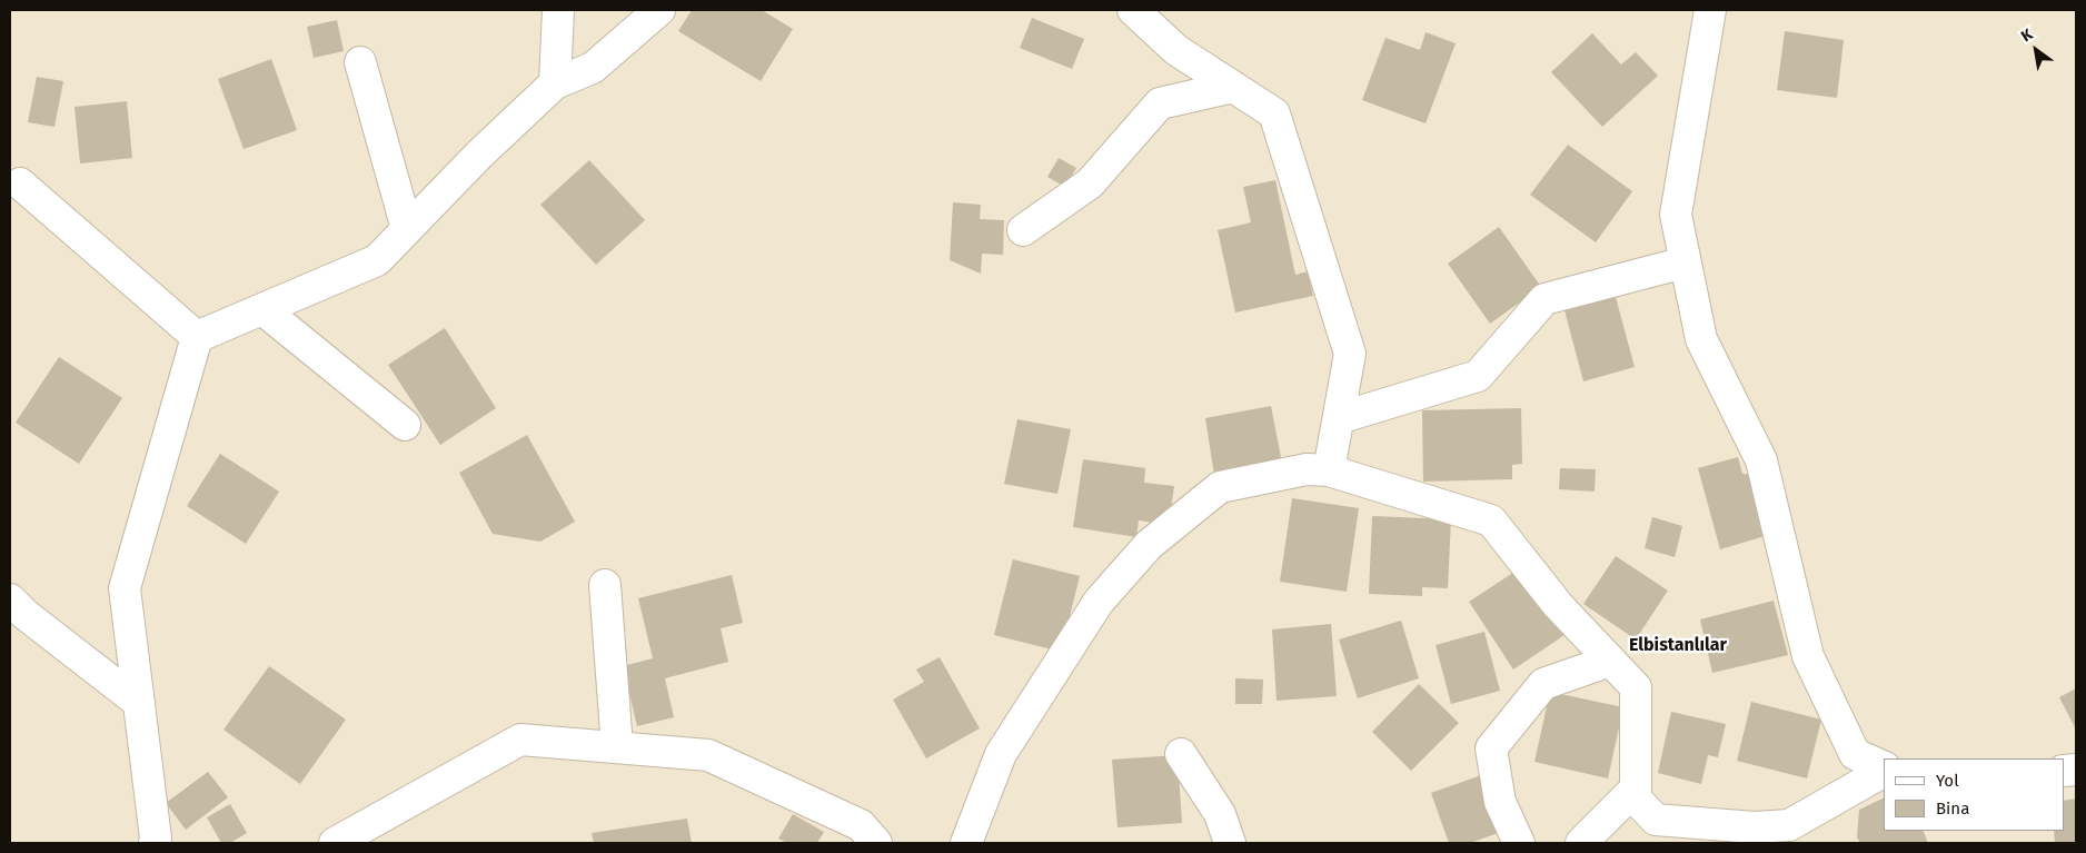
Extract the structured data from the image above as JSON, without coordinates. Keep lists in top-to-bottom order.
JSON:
{
  "districts": ["Elbistanlılar"],
  "legend": ["Yol", "Bina"],
  "north": "top left"
}
